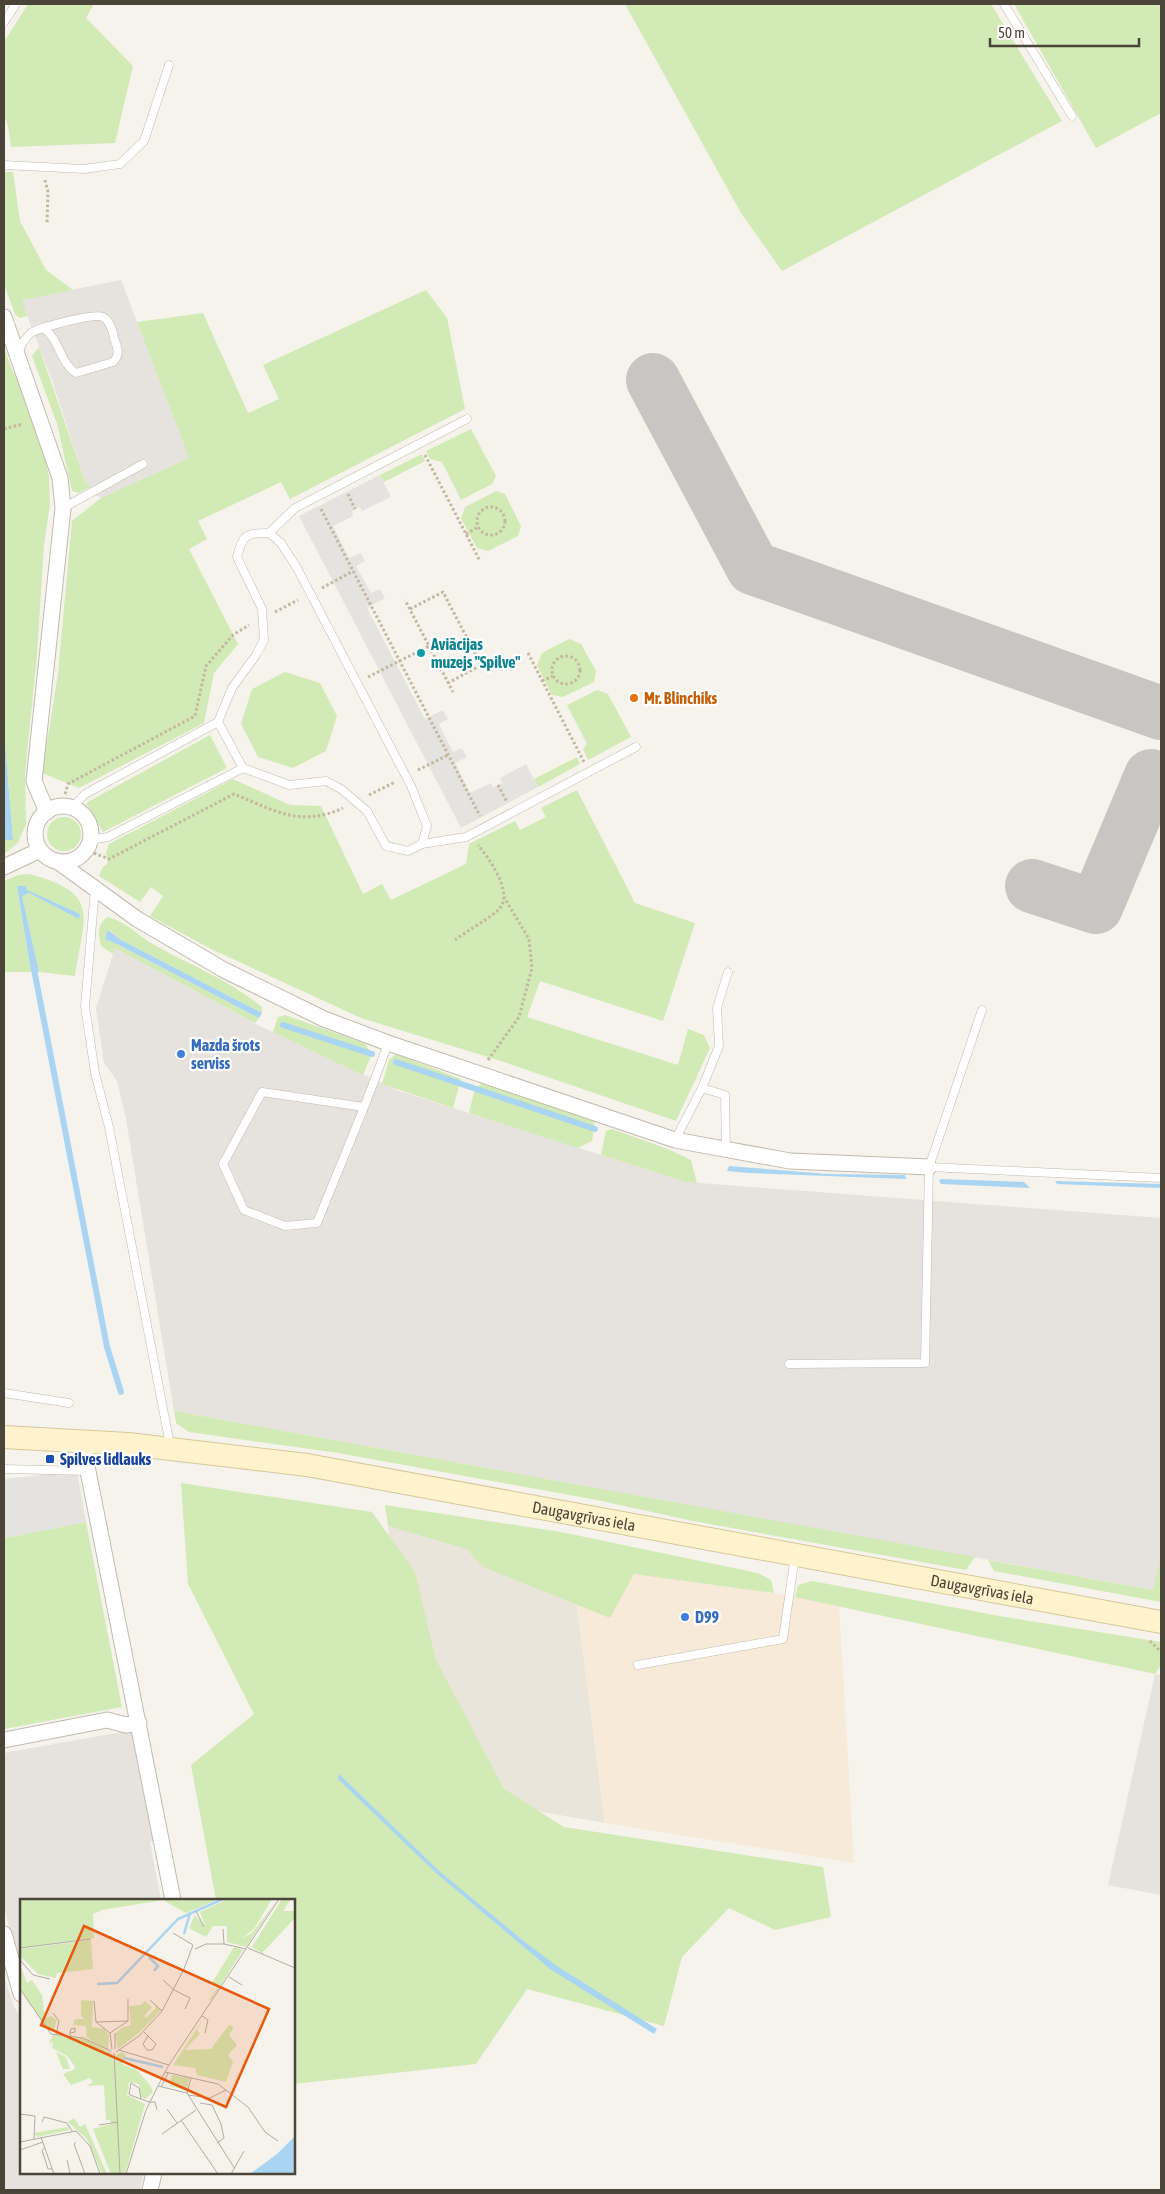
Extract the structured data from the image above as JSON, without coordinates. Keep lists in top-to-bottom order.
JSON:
{
  "streets": {
    "main road": ["Daugavgrīvas iela"]
  },
  "places": {
    "other": [
      "Aviācijas muzejs \"Spilve\"",
      "Mr. Blinchiks",
      "Mazda šrots serviss",
      "D99"
    ],
    "transit": ["Spilves lidlauks"]
  },
  "scale_bar": "50 m"
}
